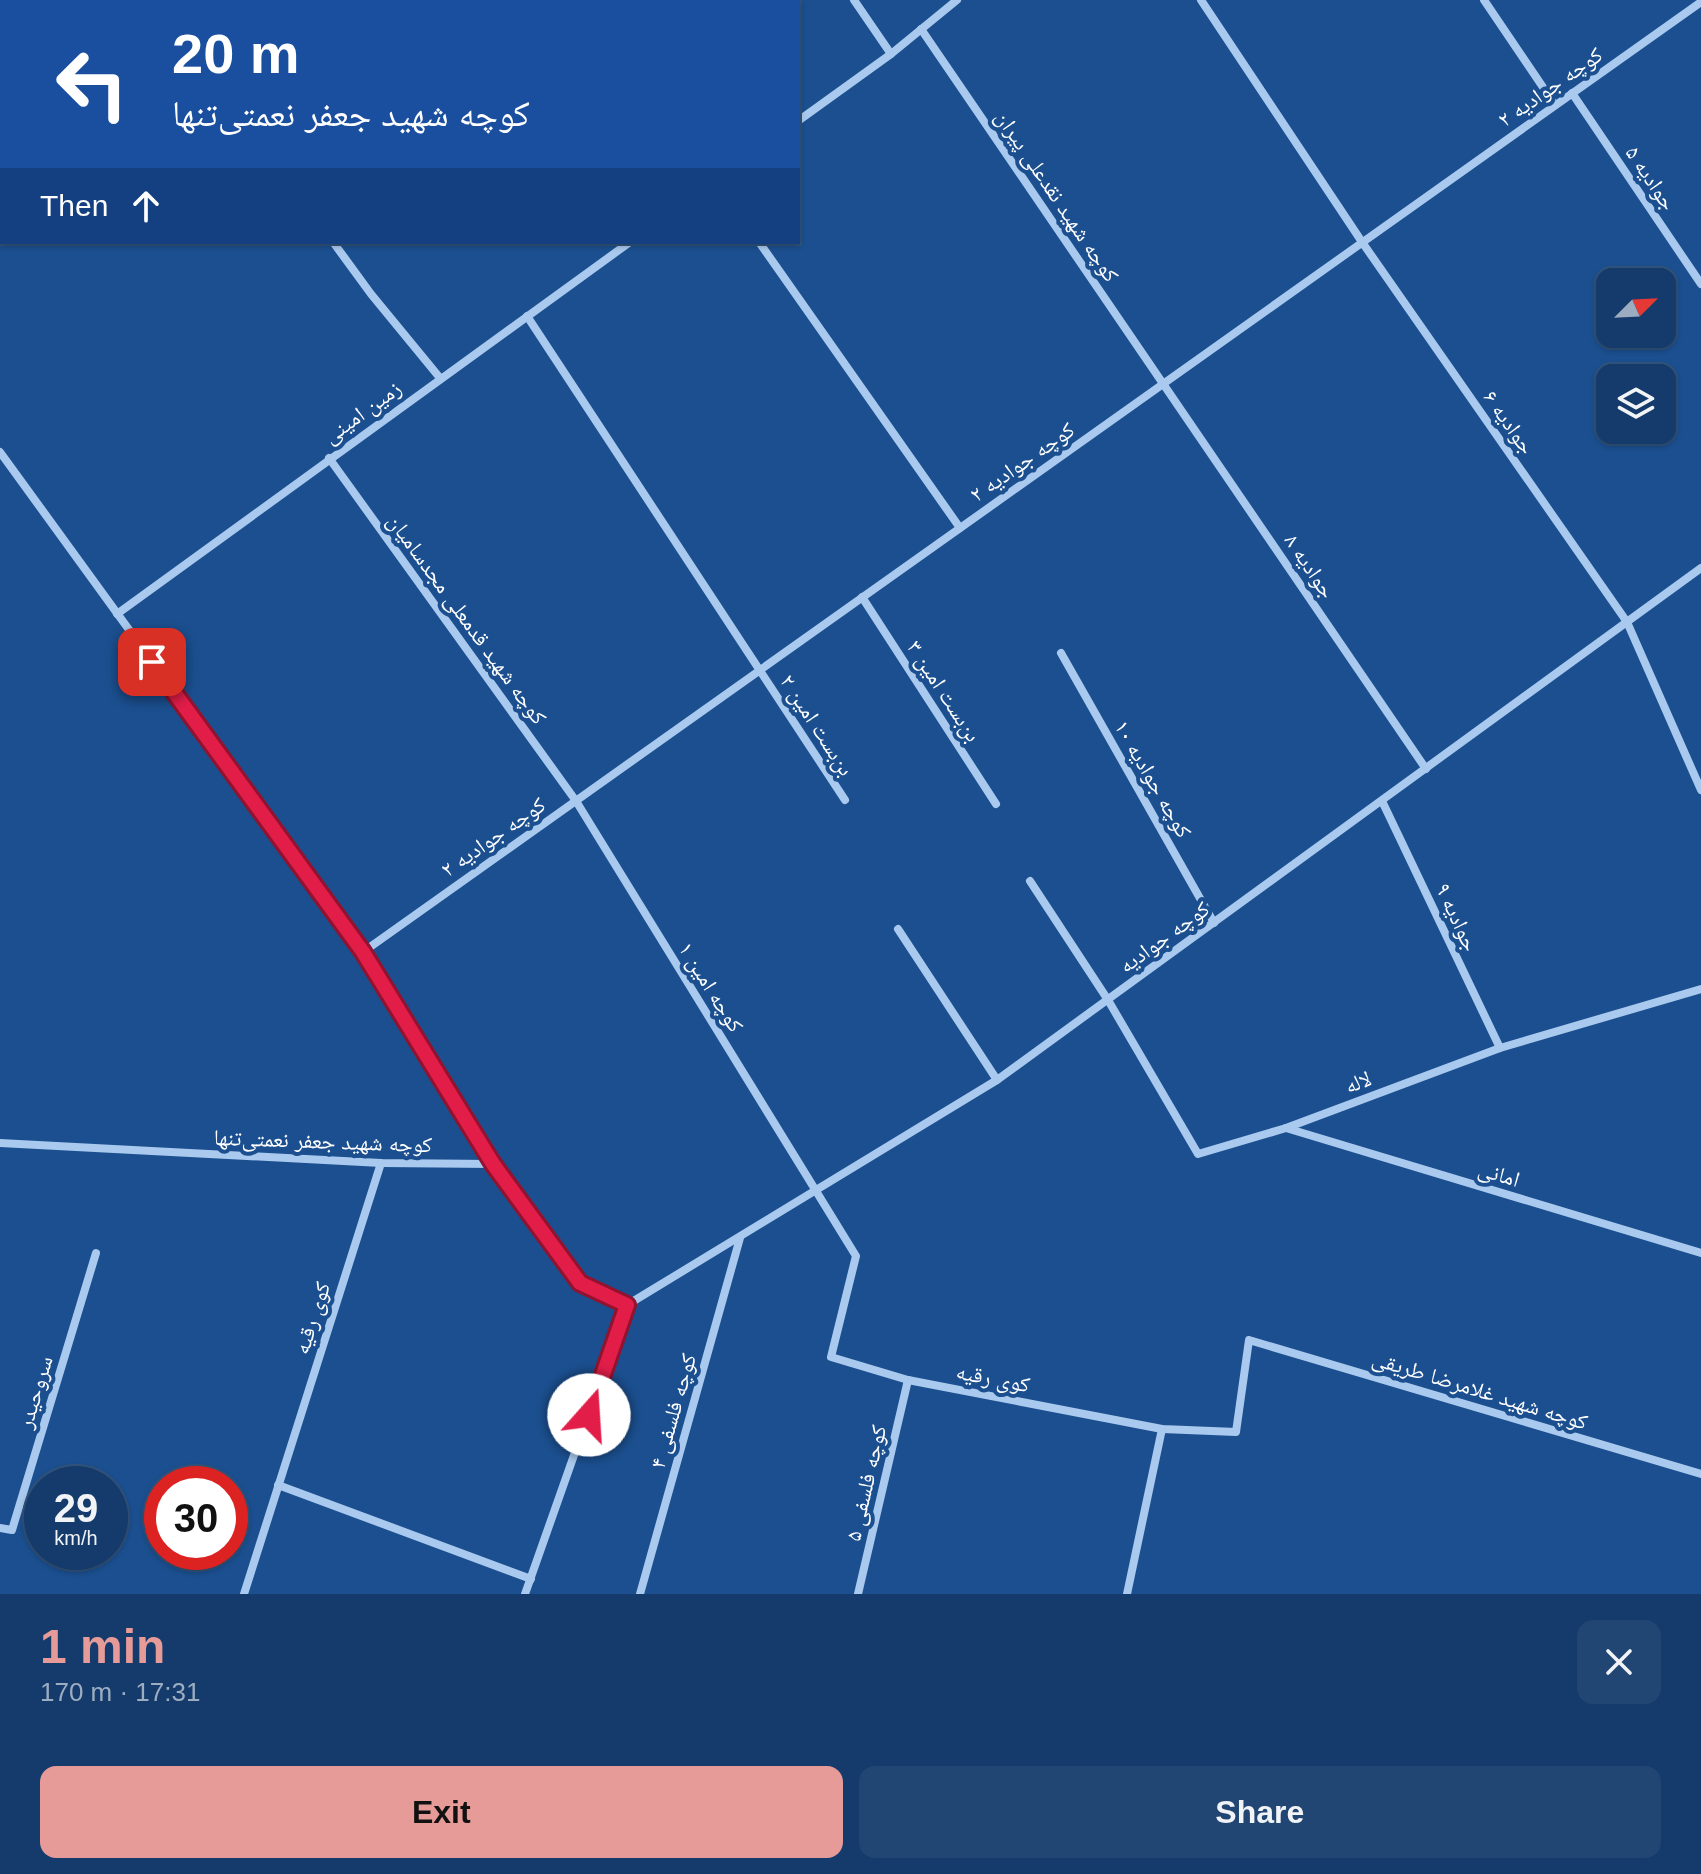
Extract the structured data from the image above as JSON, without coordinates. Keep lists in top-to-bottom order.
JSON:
{
  "streets": {
    "street": [
      "کوچه جوادیه ۲",
      "جوادیه ۵",
      "کوچه شهید نقدعلی پیران",
      "زمین امینی",
      "جوادیه ۶",
      "جوادیه ۸",
      "کوچه شهید قدمعلی مجدسامیان",
      "بن‌بست امین ۳",
      "بن‌بست امین ۲",
      "کوچه جوادیه ۱۰",
      "جوادیه ۹",
      "کوچه جوادیه",
      "کوچه امین ۱",
      "لاله",
      "کوچه شهید جعفر نعمتی‌تنها",
      "امانی",
      "کوی رقیه",
      "کوچه شهید غلامرضا طریقی",
      "سروحیدر",
      "کوچه فلسفی ۴",
      "کوچه فلسفی ۵"
    ]
  },
  "crossings": [
    ["کوچه جوادیه ۲", "جوادیه ۵"],
    ["کوچه جوادیه ۲", "کوچه شهید نقدعلی پیران"],
    ["کوچه جوادیه ۲", "جوادیه ۶"],
    ["کوچه جوادیه ۲", "جوادیه ۸"],
    ["کوچه جوادیه ۲", "کوچه شهید قدمعلی مجدسامیان"],
    ["کوچه جوادیه ۲", "بن‌بست امین ۳"],
    ["کوچه جوادیه ۲", "بن‌بست امین ۲"],
    ["کوچه جوادیه ۲", "کوچه امین ۱"],
    ["کوچه شهید نقدعلی پیران", "جوادیه ۸"],
    ["زمین امینی", "کوچه شهید قدمعلی مجدسامیان"],
    ["زمین امینی", "بن‌بست امین ۲"],
    ["جوادیه ۶", "کوچه جوادیه"],
    ["جوادیه ۸", "کوچه جوادیه"],
    ["کوچه شهید قدمعلی مجدسامیان", "کوچه امین ۱"],
    ["کوچه جوادیه ۱۰", "کوچه جوادیه"],
    ["جوادیه ۹", "کوچه جوادیه"],
    ["جوادیه ۹", "لاله"],
    ["کوچه جوادیه", "کوچه امین ۱"],
    ["کوچه جوادیه", "لاله"],
    ["کوچه جوادیه", "کوی رقیه"],
    ["کوچه جوادیه", "کوچه فلسفی ۴"],
    ["کوچه امین ۱", "کوی رقیه"],
    ["لاله", "امانی"],
    ["کوچه شهید جعفر نعمتی‌تنها", "کوی رقیه"],
    ["کوی رقیه", "کوچه شهید غلامرضا طریقی"],
    ["کوی رقیه", "کوچه فلسفی ۵"]
  ],
  "north": "top right",
  "page": {
    "turn": ["20 m", "کوچه شهید جعفر نعمتی‌تنها"],
    "then": "Then",
    "speed": "29 km/h",
    "limit": "30",
    "heading": ["1 min", "170 m · 17:31"],
    "buttons": ["Exit", "Share"]
  }
}
